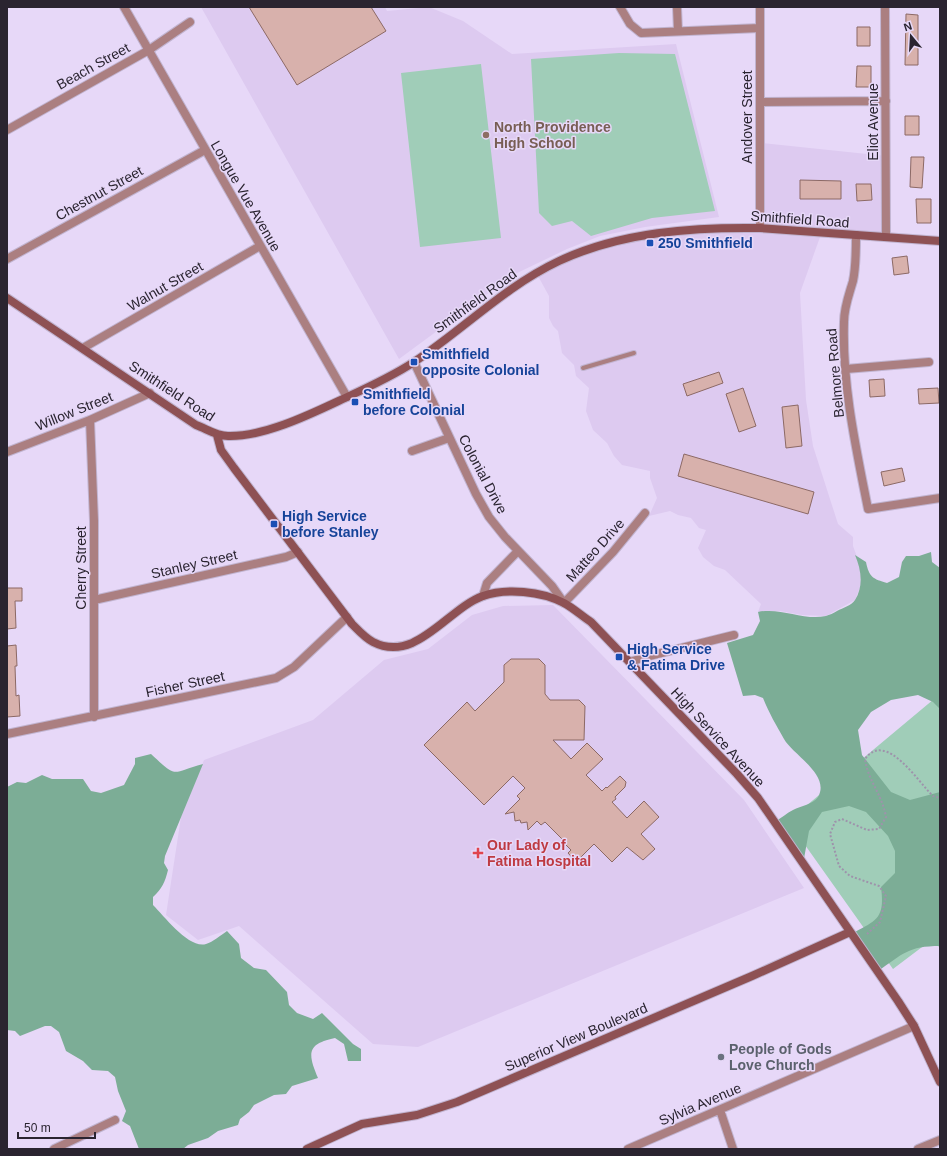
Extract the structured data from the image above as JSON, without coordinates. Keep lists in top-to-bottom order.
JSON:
{
  "streets": {
    "main road": ["Smithfield Road", "High Service Avenue", "Superior View Boulevard"],
    "street": [
      "Beach Street",
      "Andover Street",
      "Eliot Avenue",
      "Chestnut Street",
      "Longue Vue Avenue",
      "Walnut Street",
      "Belmore Road",
      "Willow Street",
      "Colonial Drive",
      "Matteo Drive",
      "Stanley Street",
      "Cherry Street",
      "Fisher Street",
      "Sylvia Avenue"
    ]
  },
  "crossings": [
    ["Beach Street", "Longue Vue Avenue"],
    ["Andover Street", "Smithfield Road"],
    ["Eliot Avenue", "Smithfield Road"],
    ["Chestnut Street", "Longue Vue Avenue"],
    ["Longue Vue Avenue", "Smithfield Road"],
    ["Longue Vue Avenue", "Walnut Street"],
    ["Smithfield Road", "Walnut Street"],
    ["Smithfield Road", "Belmore Road"],
    ["Smithfield Road", "Willow Street"],
    ["Smithfield Road", "Colonial Drive"],
    ["Smithfield Road", "High Service Avenue"],
    ["Willow Street", "Cherry Street"],
    ["Colonial Drive", "Matteo Drive"],
    ["Colonial Drive", "High Service Avenue"],
    ["Matteo Drive", "High Service Avenue"],
    ["Stanley Street", "Cherry Street"],
    ["Stanley Street", "High Service Avenue"],
    ["Cherry Street", "Fisher Street"],
    ["Fisher Street", "High Service Avenue"],
    ["High Service Avenue", "Superior View Boulevard"],
    ["High Service Avenue", "Sylvia Avenue"]
  ],
  "places": {
    "other": ["North Providence High School", "People of Gods Love Church"],
    "transit": [
      "250 Smithfield",
      "Smithfield opposite Colonial",
      "Smithfield before Colonial",
      "High Service before Stanley",
      "High Service & Fatima Drive"
    ],
    "health": ["Our Lady of Fatima Hospital"]
  },
  "scale_bar": "50 m",
  "north": "top"
}
